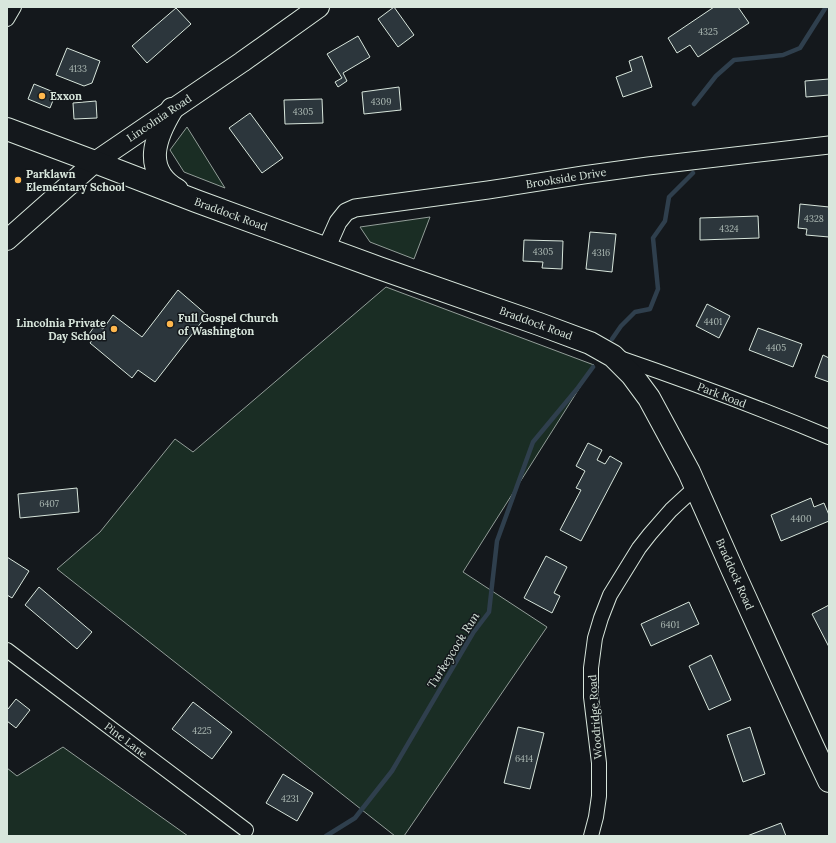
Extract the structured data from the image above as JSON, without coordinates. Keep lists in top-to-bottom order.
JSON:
{
  "streets": {
    "main road": ["Lincolnia Road", "Braddock Road"],
    "street": [
      "Brookside Drive",
      "Park Road",
      "Woodridge Road",
      "Pine Lane"
    ]
  },
  "crossings": [
    ["Lincolnia Road", "Braddock Road"],
    ["Brookside Drive", "Braddock Road"],
    ["Braddock Road", "Park Road"],
    ["Braddock Road", "Woodridge Road"]
  ],
  "water": ["Turkeycock Run"],
  "places": [
    "Exxon",
    "Parklawn Elementary School",
    "Full Gospel Church of Washington",
    "Lincolnia Private Day School"
  ],
  "house_numbers": [
    "4325",
    "4133",
    "4309",
    "4305",
    "4328",
    "4324",
    "4305",
    "4316",
    "4401",
    "4405",
    "6407",
    "4400",
    "6401",
    "4225",
    "6414",
    "4231"
  ]
}
